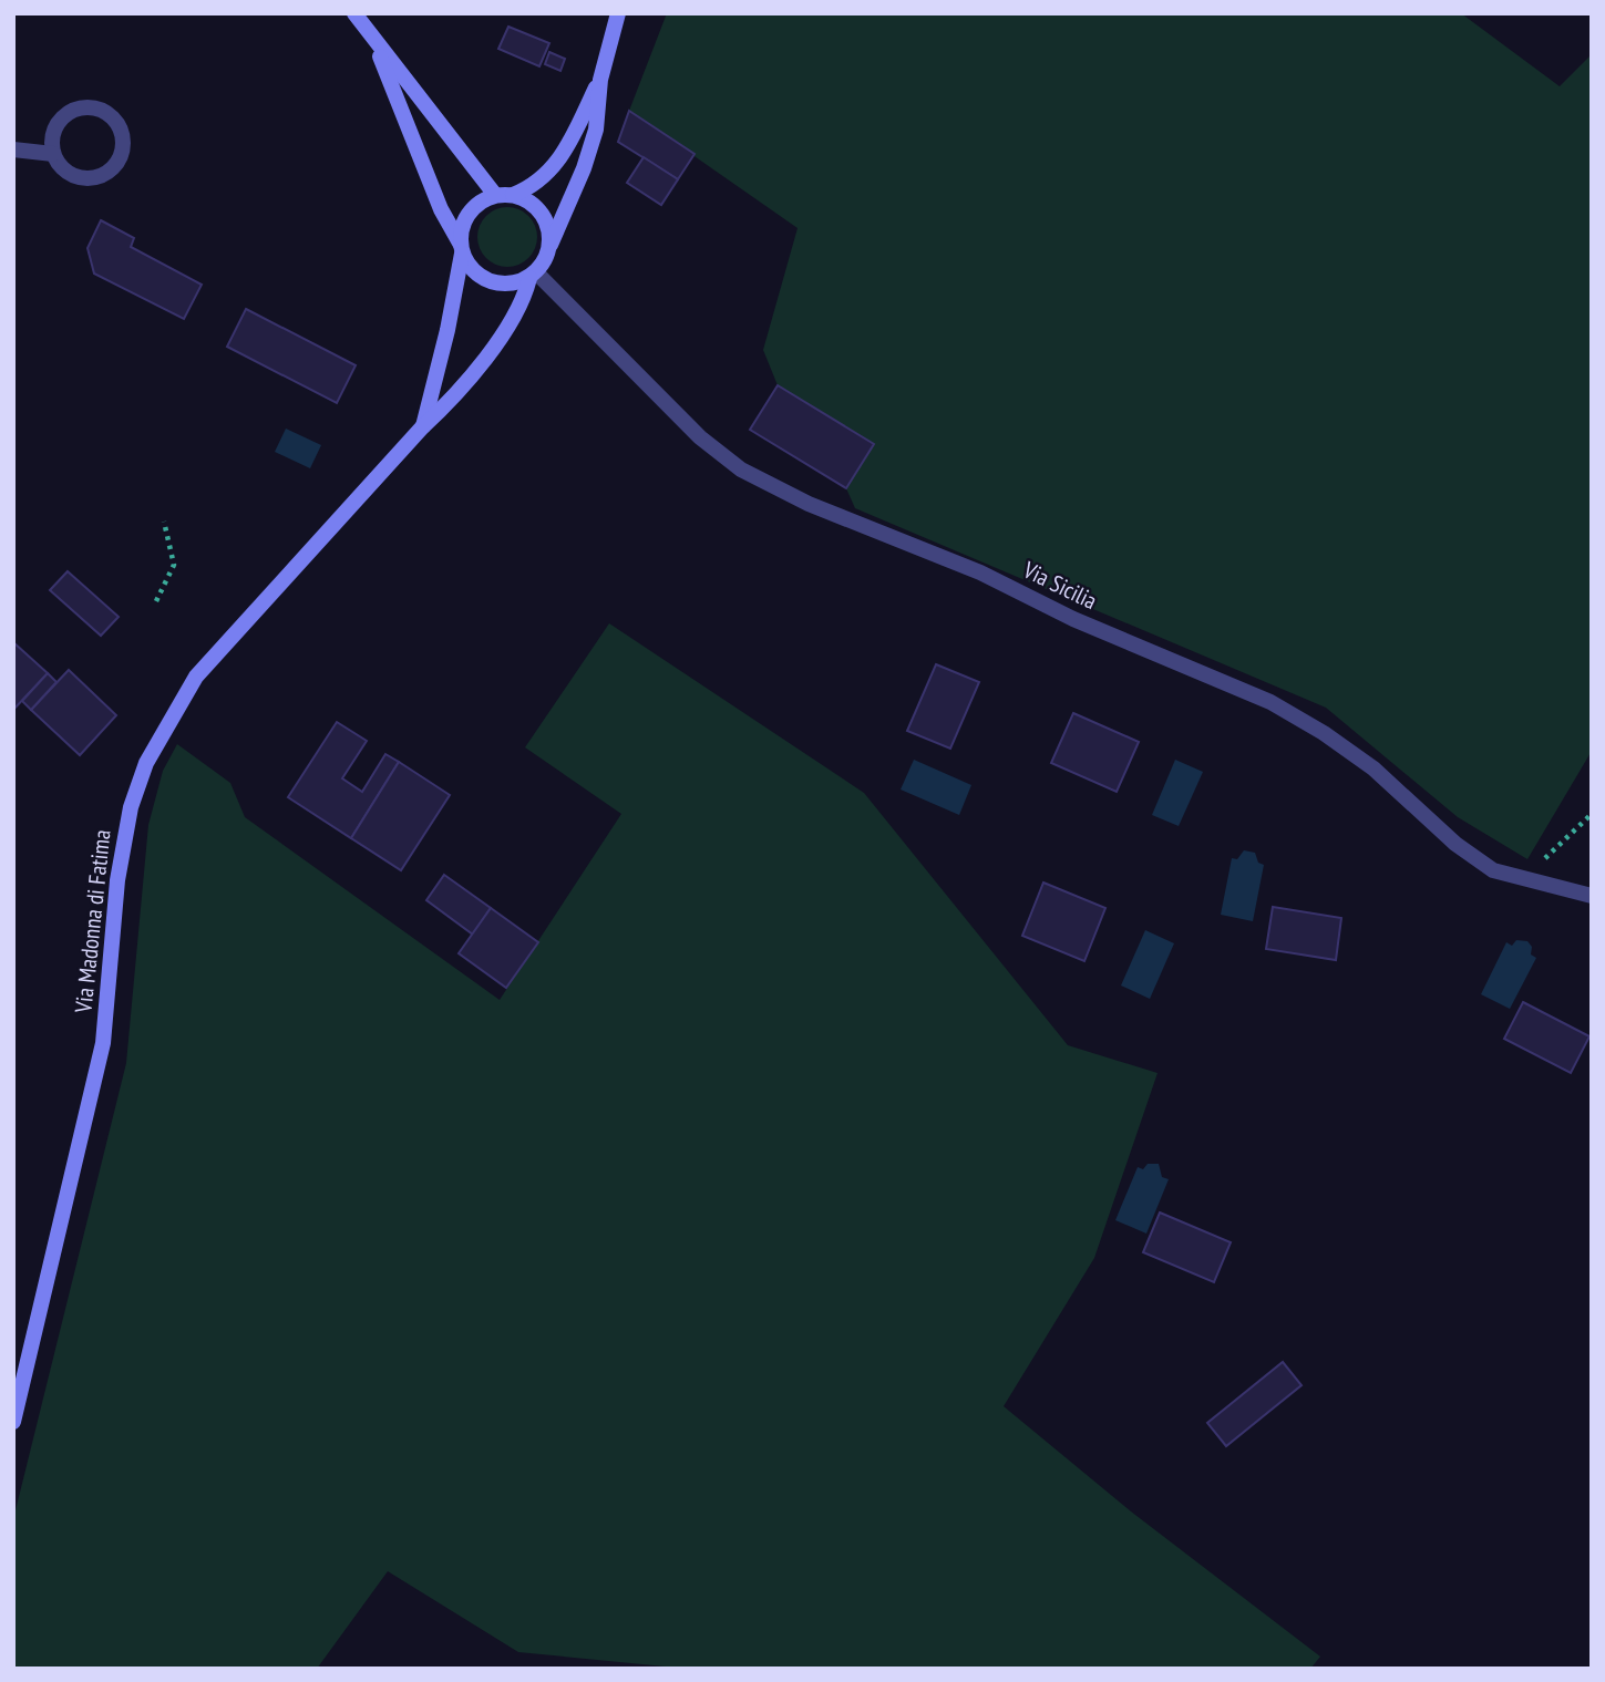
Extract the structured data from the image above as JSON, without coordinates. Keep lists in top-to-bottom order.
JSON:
{
  "streets": {
    "main road": ["Via Madonna di Fatima"],
    "street": ["Via Sicilia"]
  },
  "crossings": [
    ["Via Sicilia", "Via Madonna di Fatima"]
  ]
}
